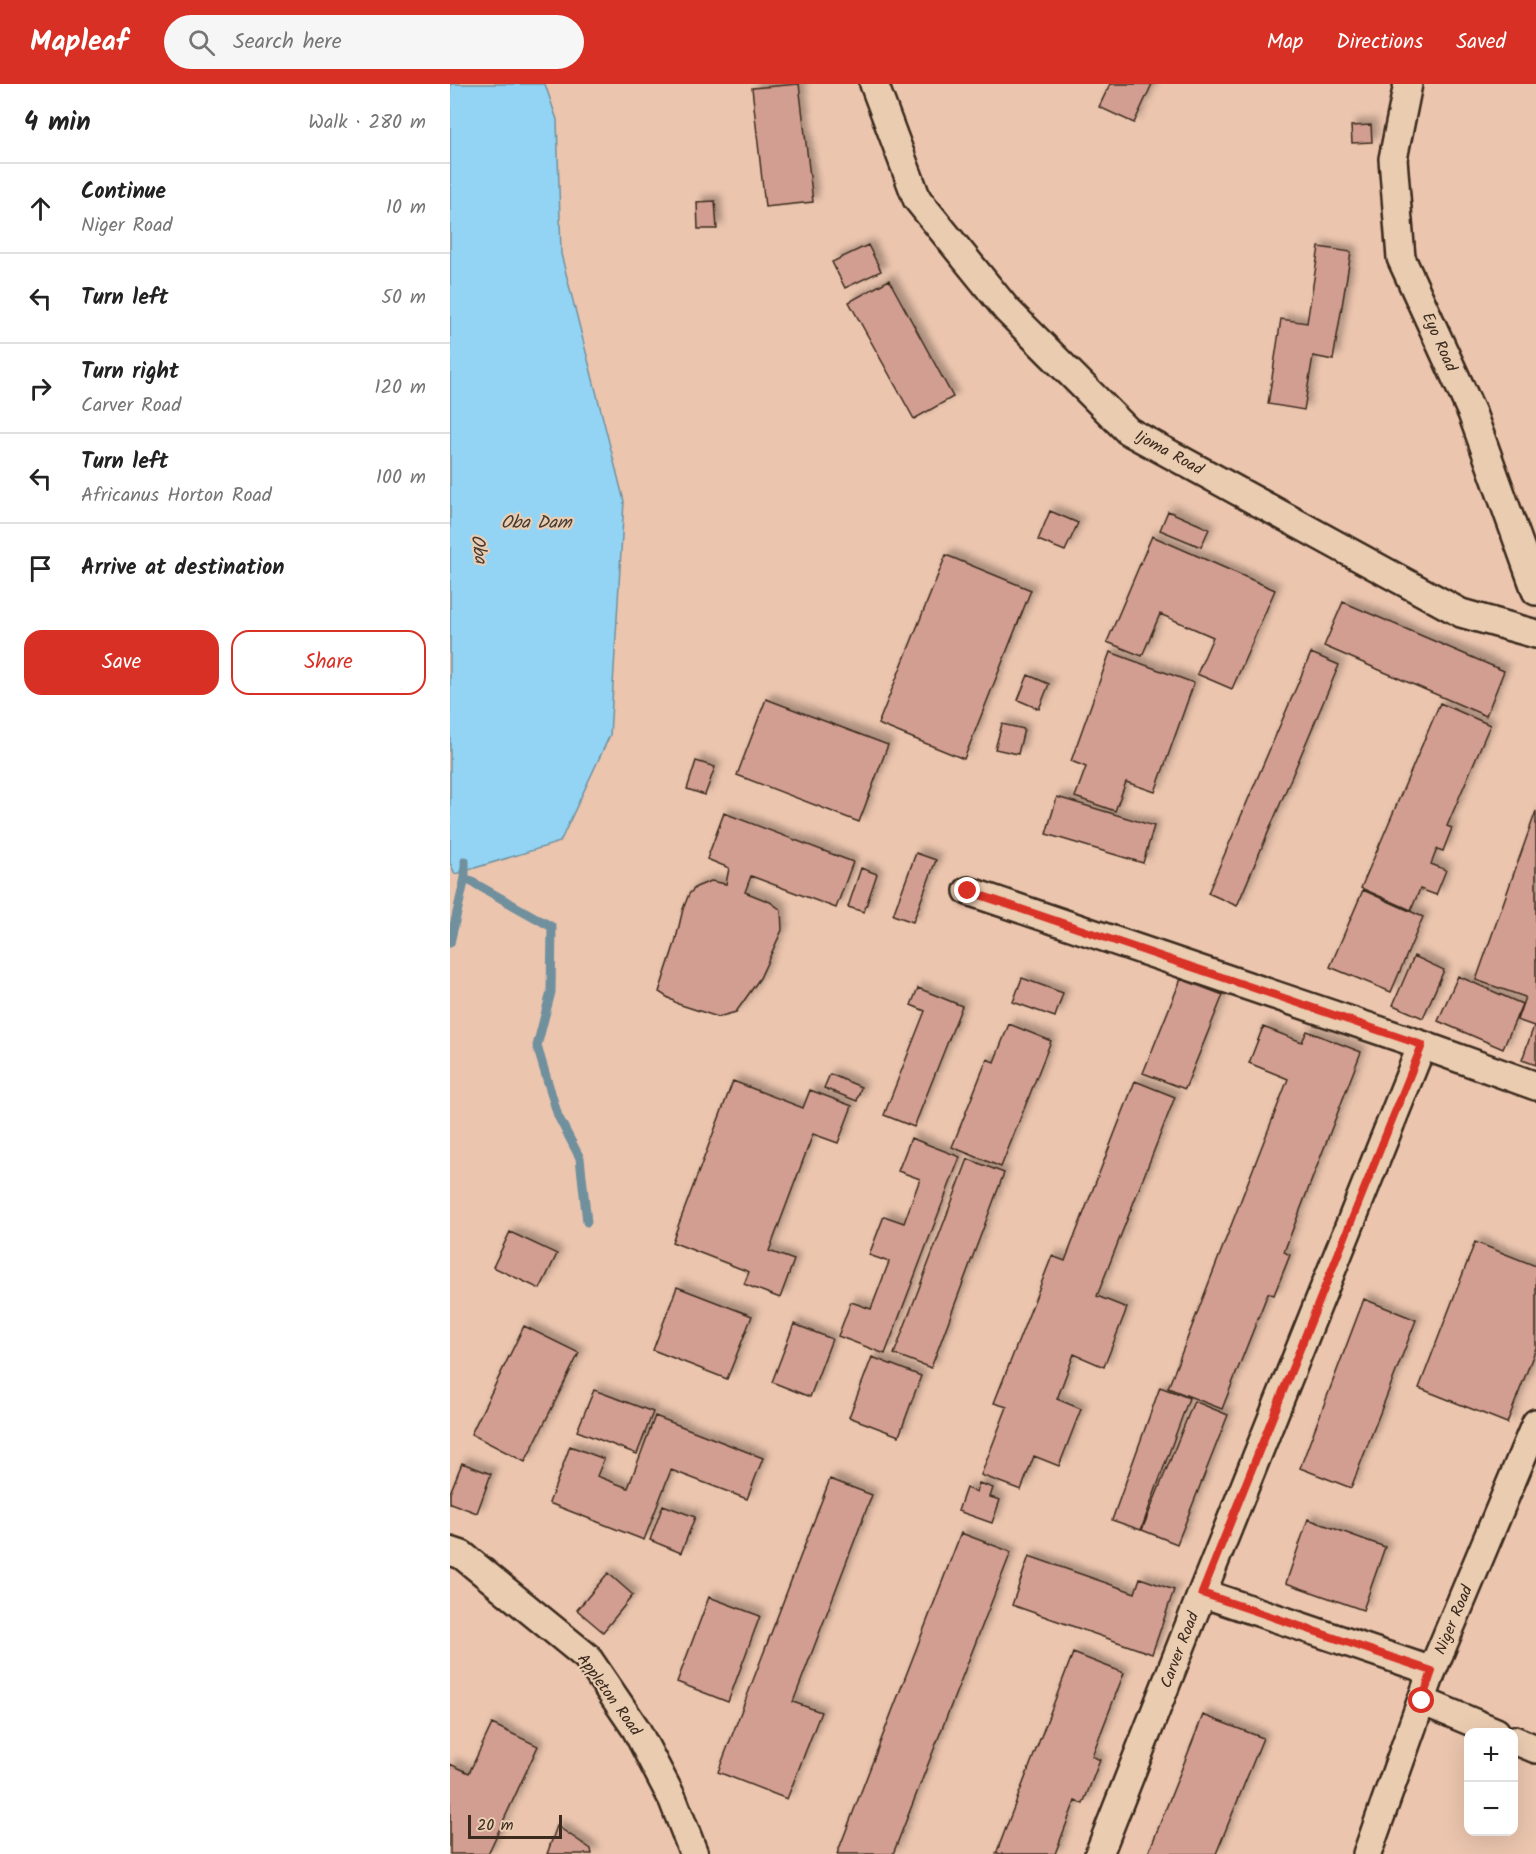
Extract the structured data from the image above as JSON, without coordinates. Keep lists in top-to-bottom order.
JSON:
{
  "streets": {
    "street": [
      "Eyo Road",
      "Ijoma Road",
      "Niger Road",
      "Carver Road",
      "Appleton Road"
    ]
  },
  "water": ["Oba Dam", "Oba"],
  "scale_bar": "20 m",
  "page": {
    "header": "Mapleaf",
    "search": "Search here",
    "nav": ["Map", "Directions", "Saved"],
    "heading": ["4 min", "Walk · 280 m"],
    "list": [
      ["Continue", "Niger Road", "10 m"],
      ["Turn left", "50 m"],
      ["Turn right", "Carver Road", "120 m"],
      ["Turn left", "Africanus Horton Road", "100 m"],
      "Arrive at destination"
    ],
    "buttons": ["Save", "Share"],
    "map_buttons": ["+", "−"],
    "scale": "20 m"
  }
}
